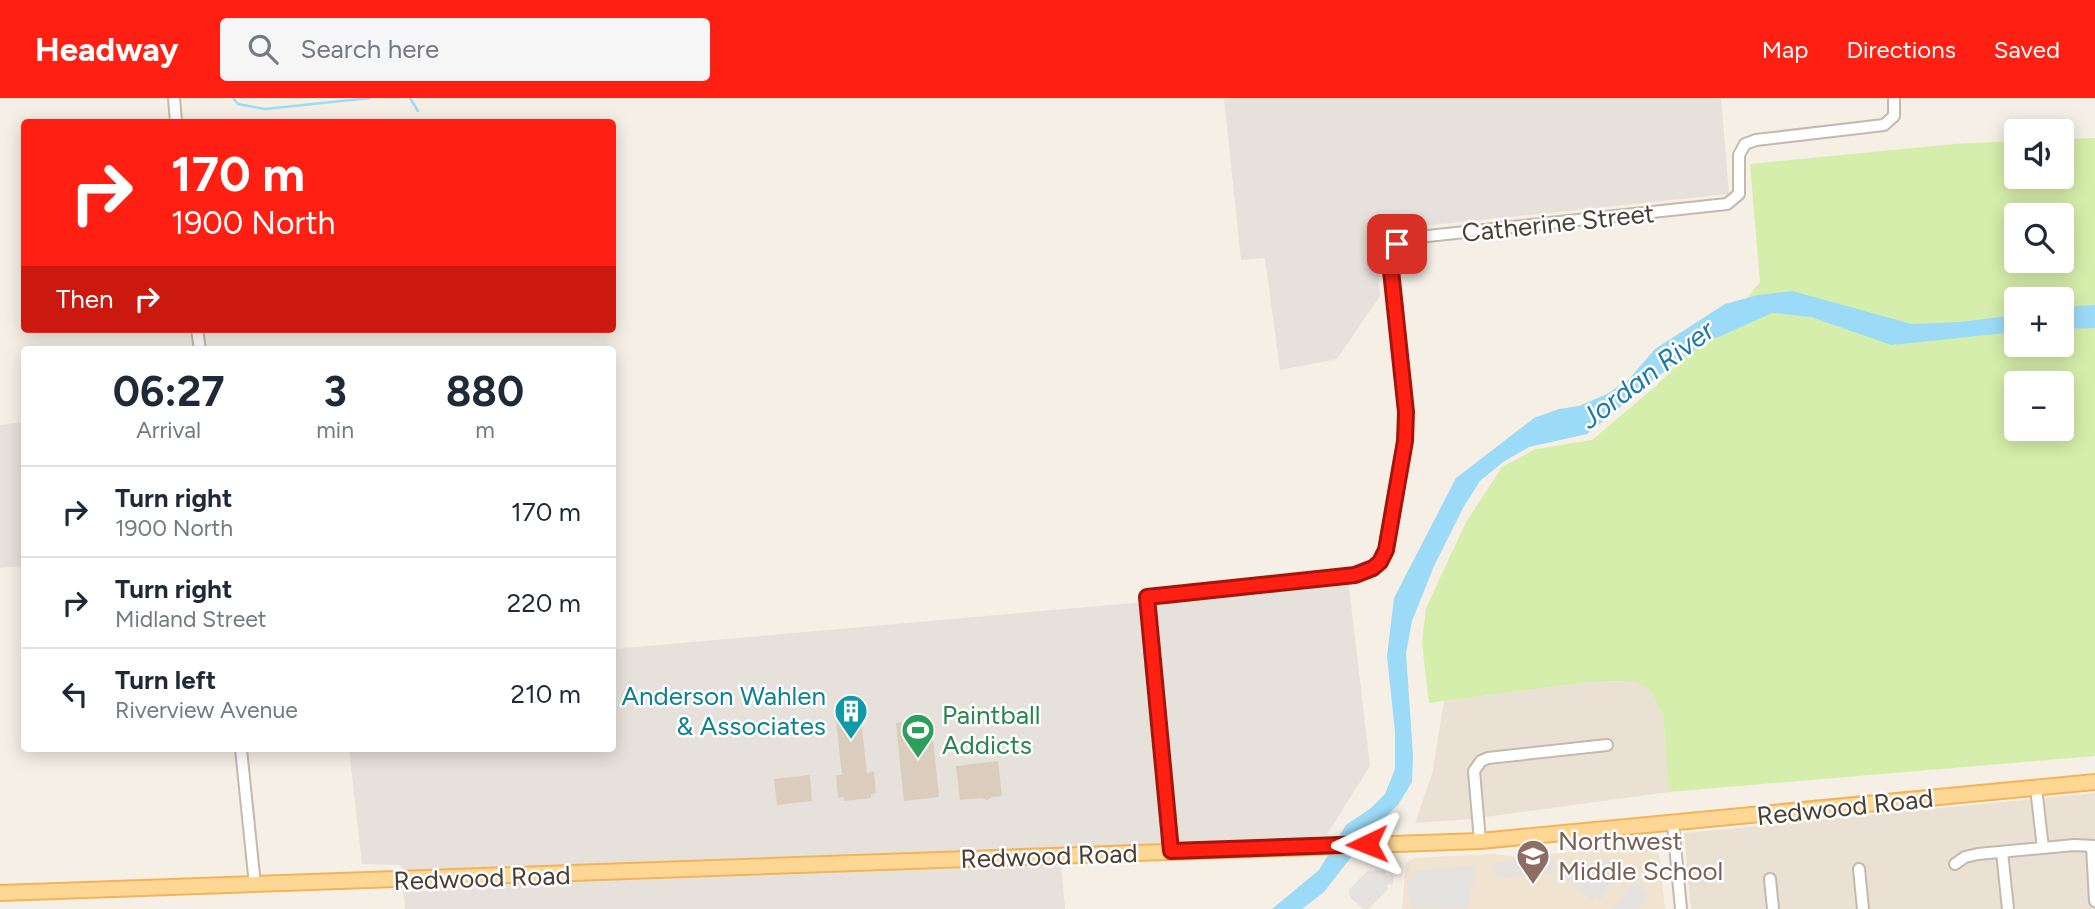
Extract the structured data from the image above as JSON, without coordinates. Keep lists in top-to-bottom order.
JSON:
{
  "streets": {
    "main road": ["Redwood Road"],
    "street": ["Catherine Street"]
  },
  "crossings": [
    ["Catherine Street", "Redwood Road"]
  ],
  "water": ["Jordan River"],
  "places": {
    "building": ["Anderson Wahlen & Associates"],
    "sports": ["Paintball Addicts"],
    "school or university": ["Northwest Middle School"]
  },
  "page": {
    "header": "Headway",
    "search": "Search here",
    "nav": ["Map", "Directions", "Saved"],
    "map_buttons": ["+", "−"],
    "turn": ["170 m", "1900 North"],
    "then": "Then",
    "eta": [
      "06:27",
      "Arrival",
      "3",
      "min",
      "880",
      "m"
    ],
    "list": [
      {
        "name": "Turn right",
        "note": "1900 North",
        "value": "170 m"
      },
      {
        "name": "Turn right",
        "note": "Midland Street",
        "value": "220 m"
      },
      {
        "name": "Turn left",
        "note": "Riverview Avenue",
        "value": "210 m"
      }
    ]
  }
}
